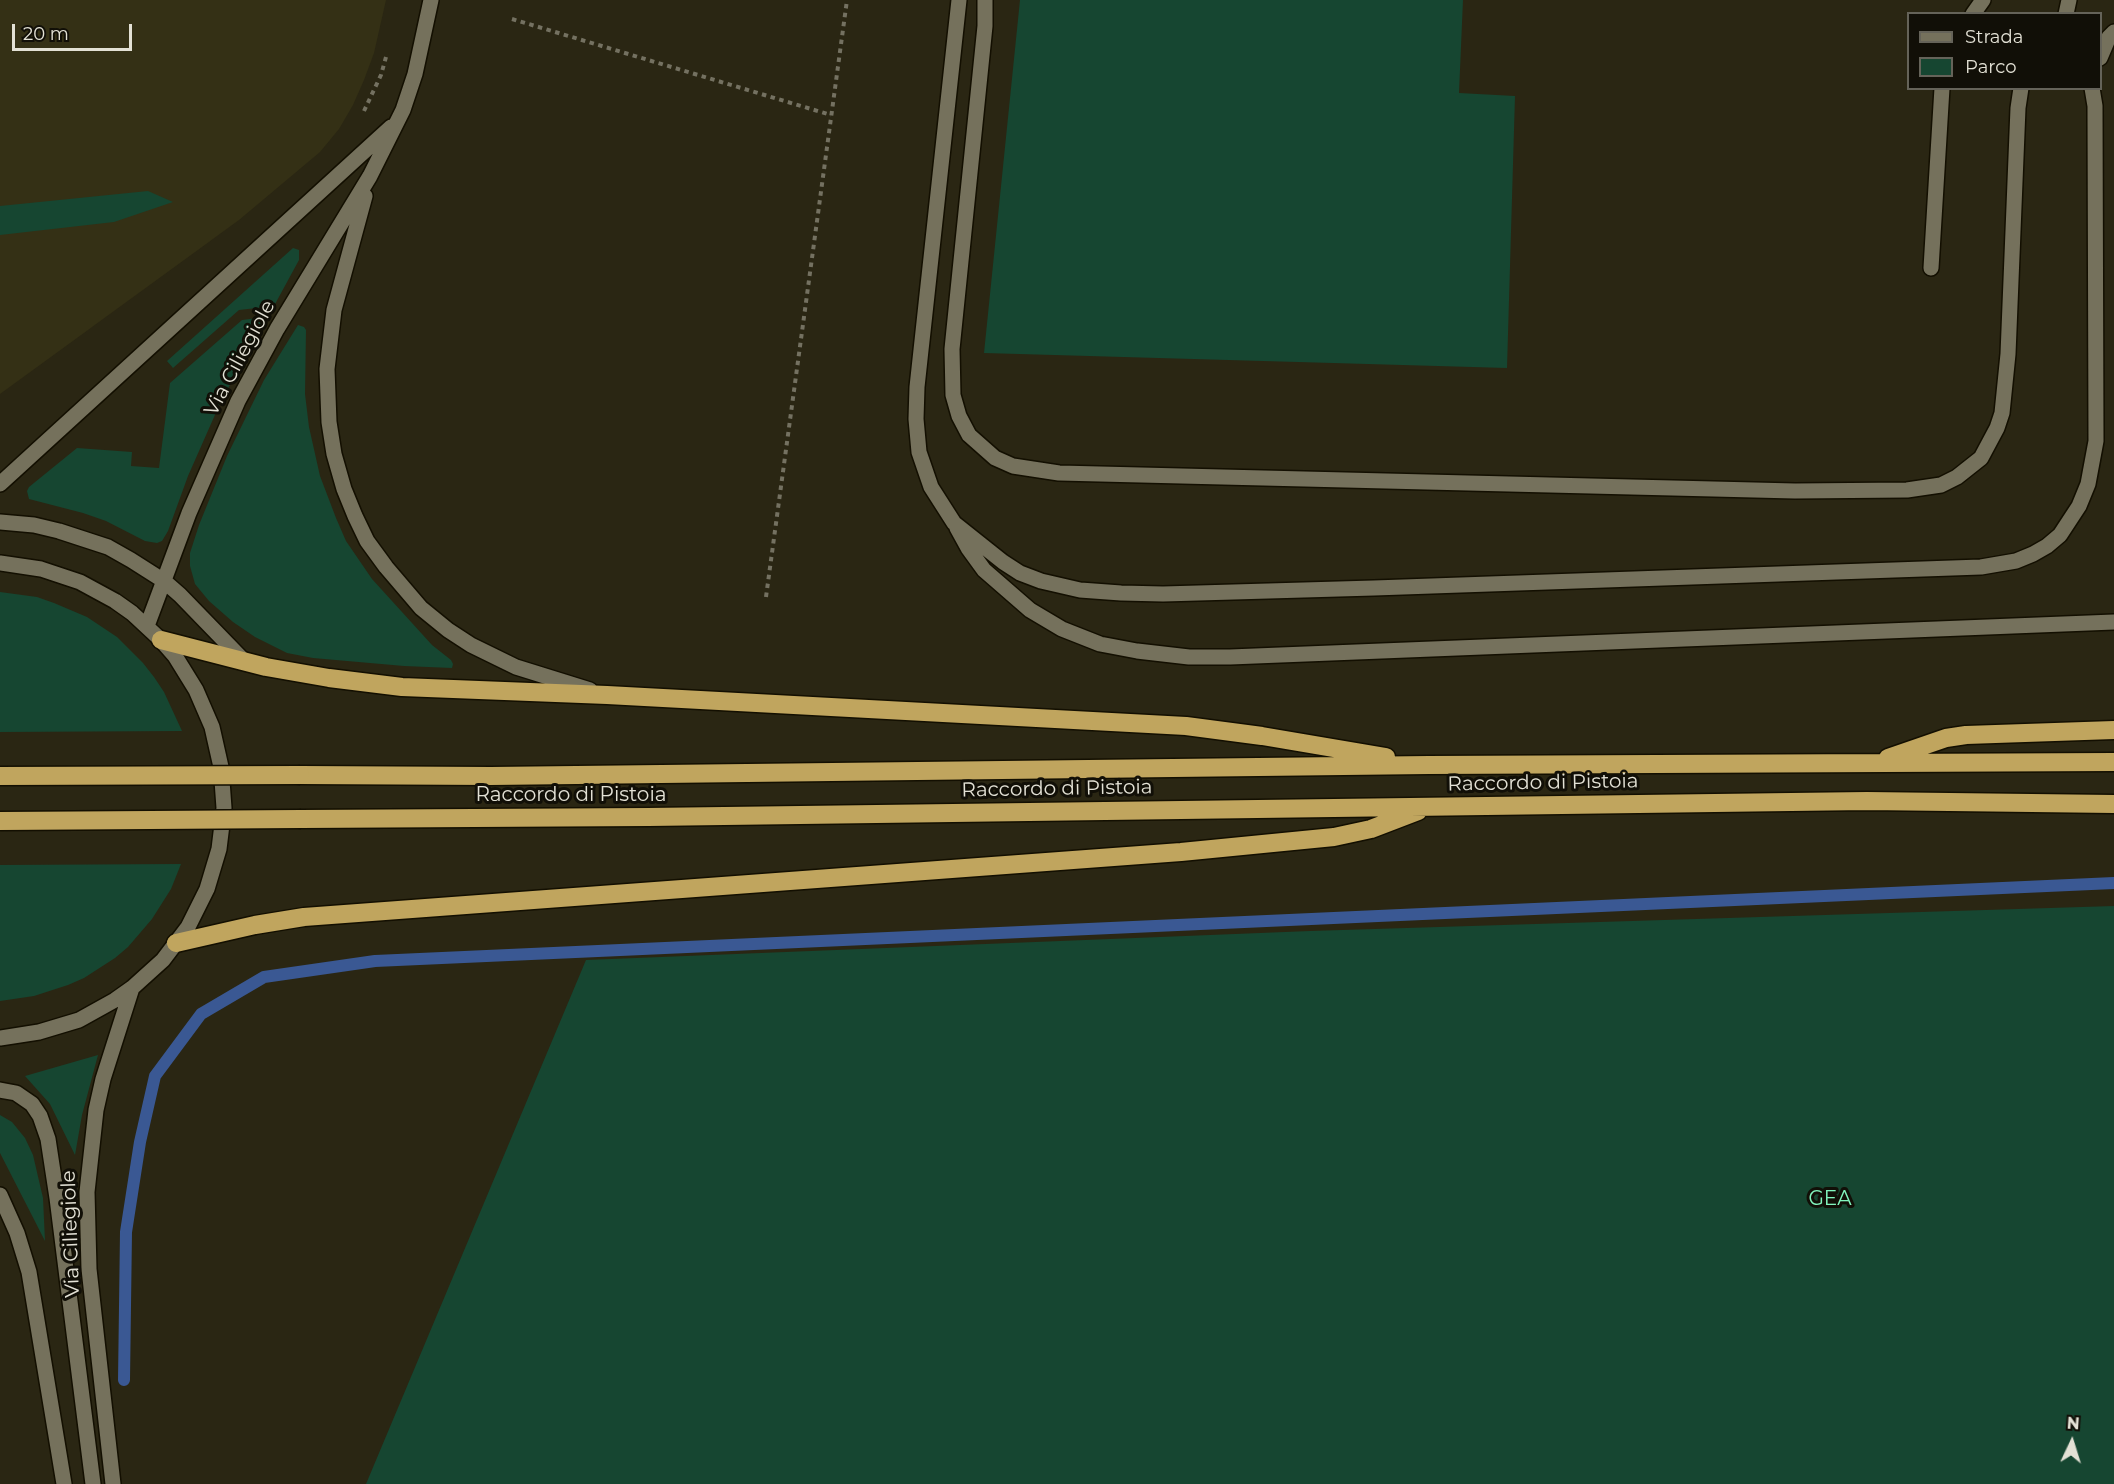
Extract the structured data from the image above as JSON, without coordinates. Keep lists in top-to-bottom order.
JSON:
{
  "streets": {
    "highway": ["Raccordo di Pistoia"],
    "street": ["Via Ciliegiole"]
  },
  "parks": ["GEA"],
  "legend": ["Strada", "Parco"],
  "scale_bar": "20 m",
  "north": "top"
}
